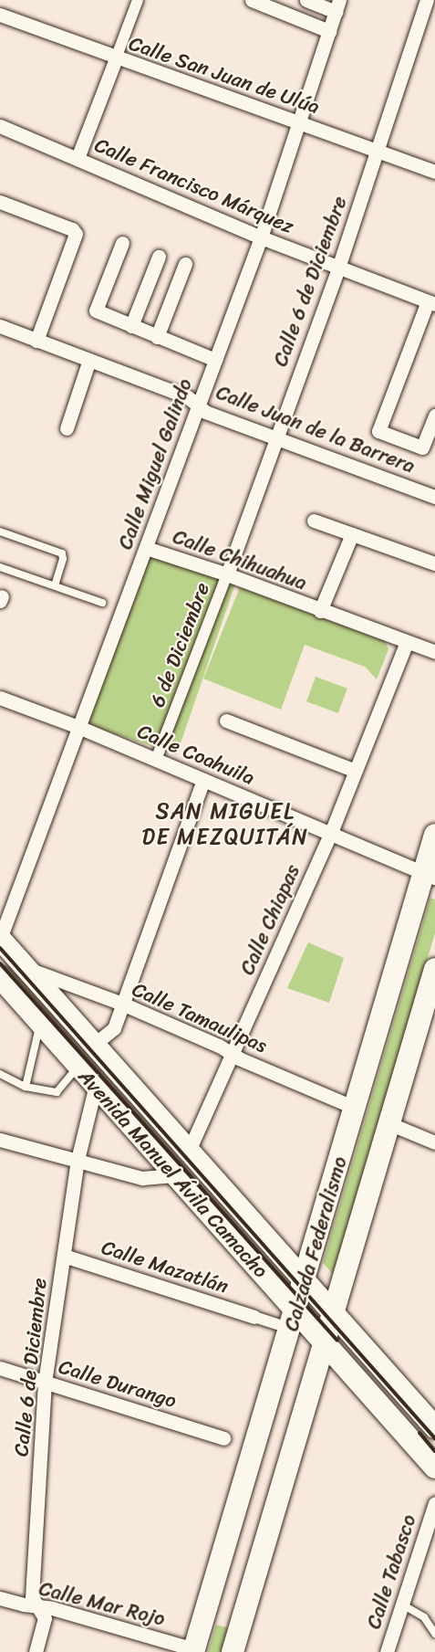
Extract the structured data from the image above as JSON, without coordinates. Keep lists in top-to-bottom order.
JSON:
{
  "streets": {
    "main road": ["Avenida Manuel Ávila Camacho", "Calzada Federalismo"],
    "street": [
      "Calle San Juan de Ulúa",
      "Calle Francisco Márquez",
      "Calle 6 de Diciembre",
      "Calle Juan de la Barrera",
      "Calle Miguel Galindo",
      "Calle Chihuahua",
      "6 de Diciembre",
      "Calle Coahuila",
      "Calle Chiapas",
      "Calle Tamaulipas",
      "Calle Mazatlán",
      "Calle Durango",
      "Calle Tabasco",
      "Calle Mar Rojo"
    ]
  },
  "crossings": [
    ["Calle San Juan de Ulúa", "Calle 6 de Diciembre"],
    ["Calle San Juan de Ulúa", "Calle Miguel Galindo"],
    ["Calle Francisco Márquez", "Calle 6 de Diciembre"],
    ["Calle Francisco Márquez", "Calle Juan de la Barrera"],
    ["Calle Francisco Márquez", "Calle Miguel Galindo"],
    ["Calle 6 de Diciembre", "Calle Juan de la Barrera"],
    ["Calle 6 de Diciembre", "Calle Chihuahua"],
    ["Calle 6 de Diciembre", "6 de Diciembre"],
    ["Calle 6 de Diciembre", "Avenida Manuel Ávila Camacho"],
    ["Calle 6 de Diciembre", "Calle Mazatlán"],
    ["Calle 6 de Diciembre", "Calle Durango"],
    ["Calle 6 de Diciembre", "Calle Mar Rojo"],
    ["Calle Juan de la Barrera", "Calle Miguel Galindo"],
    ["Calle Miguel Galindo", "Calle Chihuahua"],
    ["Calle Miguel Galindo", "Calle Coahuila"],
    ["Calle Miguel Galindo", "Avenida Manuel Ávila Camacho"],
    ["Calle Chihuahua", "6 de Diciembre"],
    ["Calle Chihuahua", "Calle Chiapas"],
    ["6 de Diciembre", "Calle Coahuila"],
    ["Calle Coahuila", "Calle Chiapas"],
    ["Calle Coahuila", "Calzada Federalismo"],
    ["Calle Chiapas", "Calle Tamaulipas"],
    ["Calle Chiapas", "Avenida Manuel Ávila Camacho"],
    ["Calle Tamaulipas", "Avenida Manuel Ávila Camacho"],
    ["Calle Tamaulipas", "Calzada Federalismo"],
    ["Avenida Manuel Ávila Camacho", "Calzada Federalismo"],
    ["Calzada Federalismo", "Calle Mar Rojo"]
  ],
  "districts": ["SAN MIGUEL DE MEZQUITÁN"]
}
